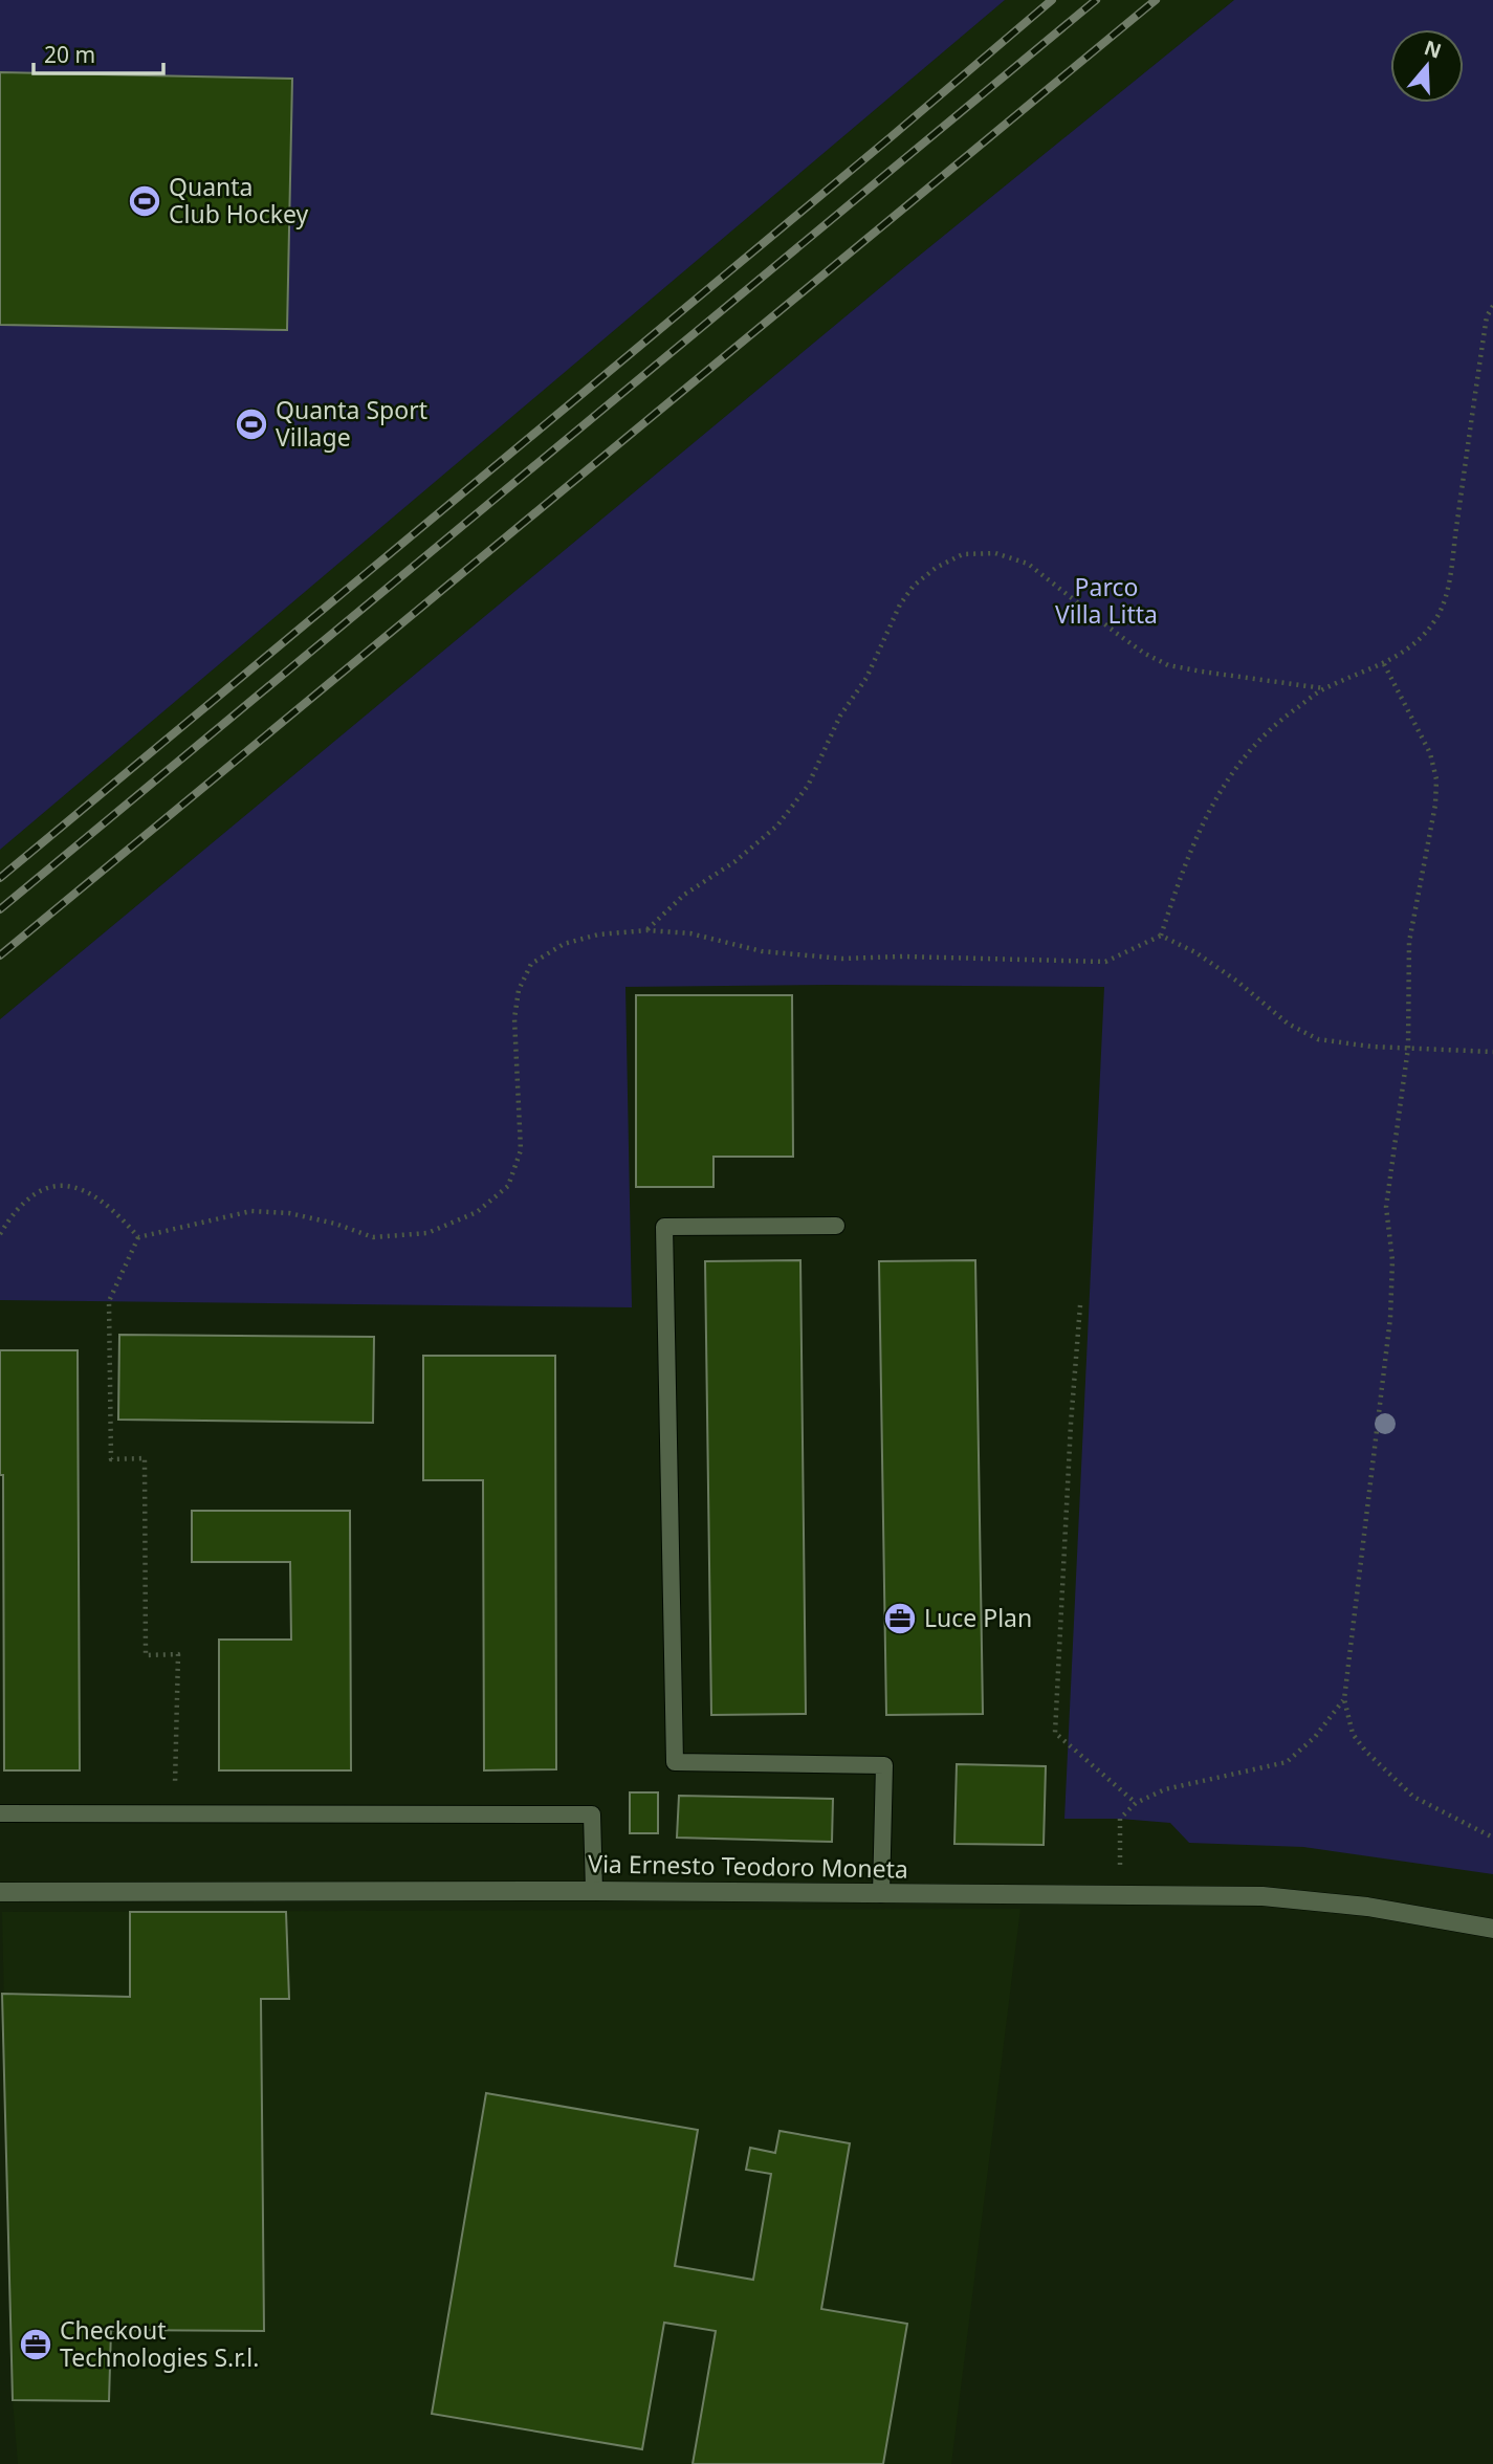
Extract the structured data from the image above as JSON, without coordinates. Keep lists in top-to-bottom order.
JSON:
{
  "streets": {
    "street": ["Via Ernesto Teodoro Moneta"]
  },
  "parks": ["Parco Villa Litta"],
  "places": {
    "sports": ["Quanta Club Hockey", "Quanta Sport Village"],
    "office": ["Luce Plan", "Checkout Technologies S.r.l."]
  },
  "scale_bar": "20 m",
  "north": "top"
}
